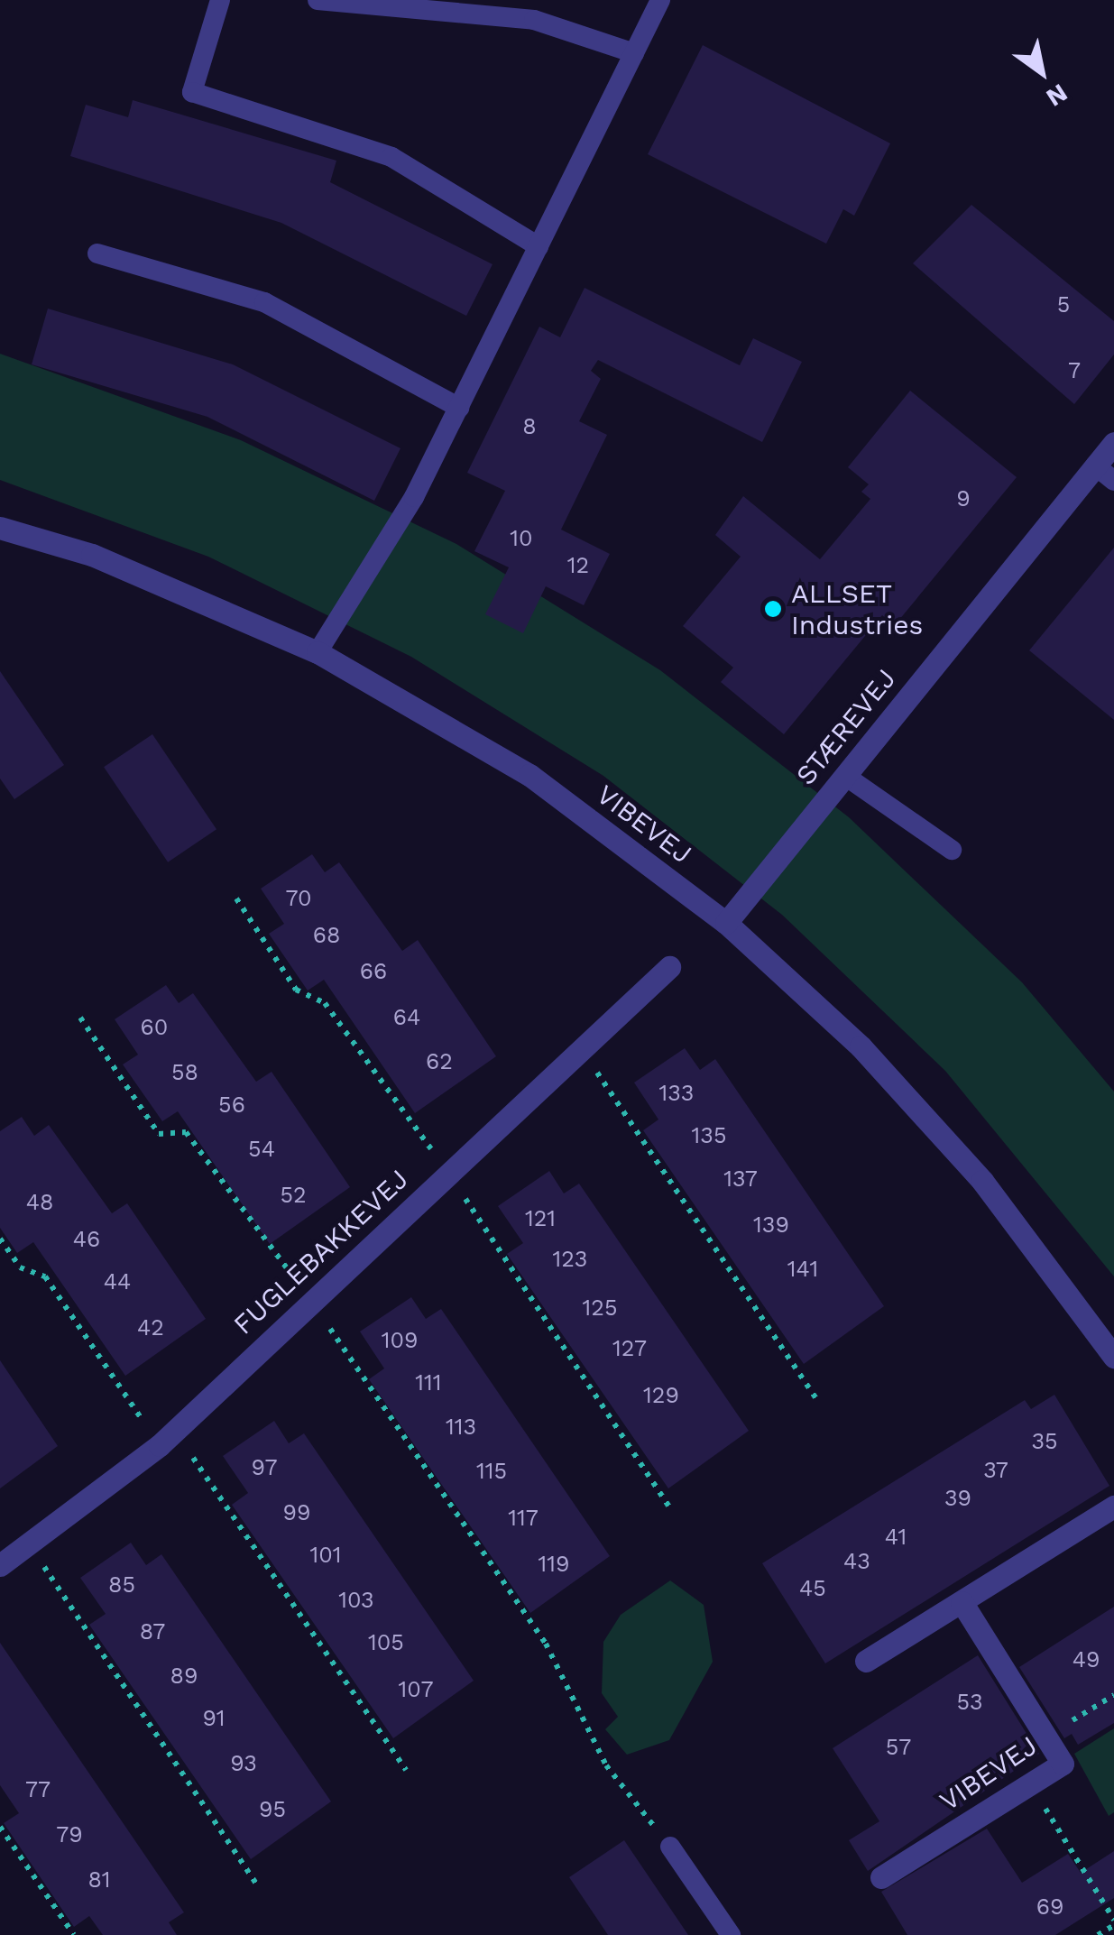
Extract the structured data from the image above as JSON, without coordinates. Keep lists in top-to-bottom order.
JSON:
{
  "streets": {
    "street": ["STÆREVEJ", "VIBEVEJ", "FUGLEBAKKEVEJ"]
  },
  "crossings": [
    ["STÆREVEJ", "VIBEVEJ"]
  ],
  "places": ["ALLSET Industries"],
  "house_numbers": [
    "5",
    "7",
    "8",
    "9",
    "10",
    "12",
    "70",
    "68",
    "66",
    "64",
    "60",
    "62",
    "58",
    "133",
    "56",
    "135",
    "54",
    "137",
    "52",
    "48",
    "121",
    "139",
    "46",
    "123",
    "141",
    "44",
    "125",
    "42",
    "109",
    "127",
    "111",
    "129",
    "113",
    "35",
    "97",
    "37",
    "115",
    "39",
    "99",
    "117",
    "41",
    "101",
    "43",
    "119",
    "85",
    "45",
    "103",
    "87",
    "105",
    "49",
    "89",
    "107",
    "53",
    "91",
    "57",
    "93",
    "77",
    "95",
    "79",
    "81",
    "69"
  ],
  "north": "bottom right"
}
